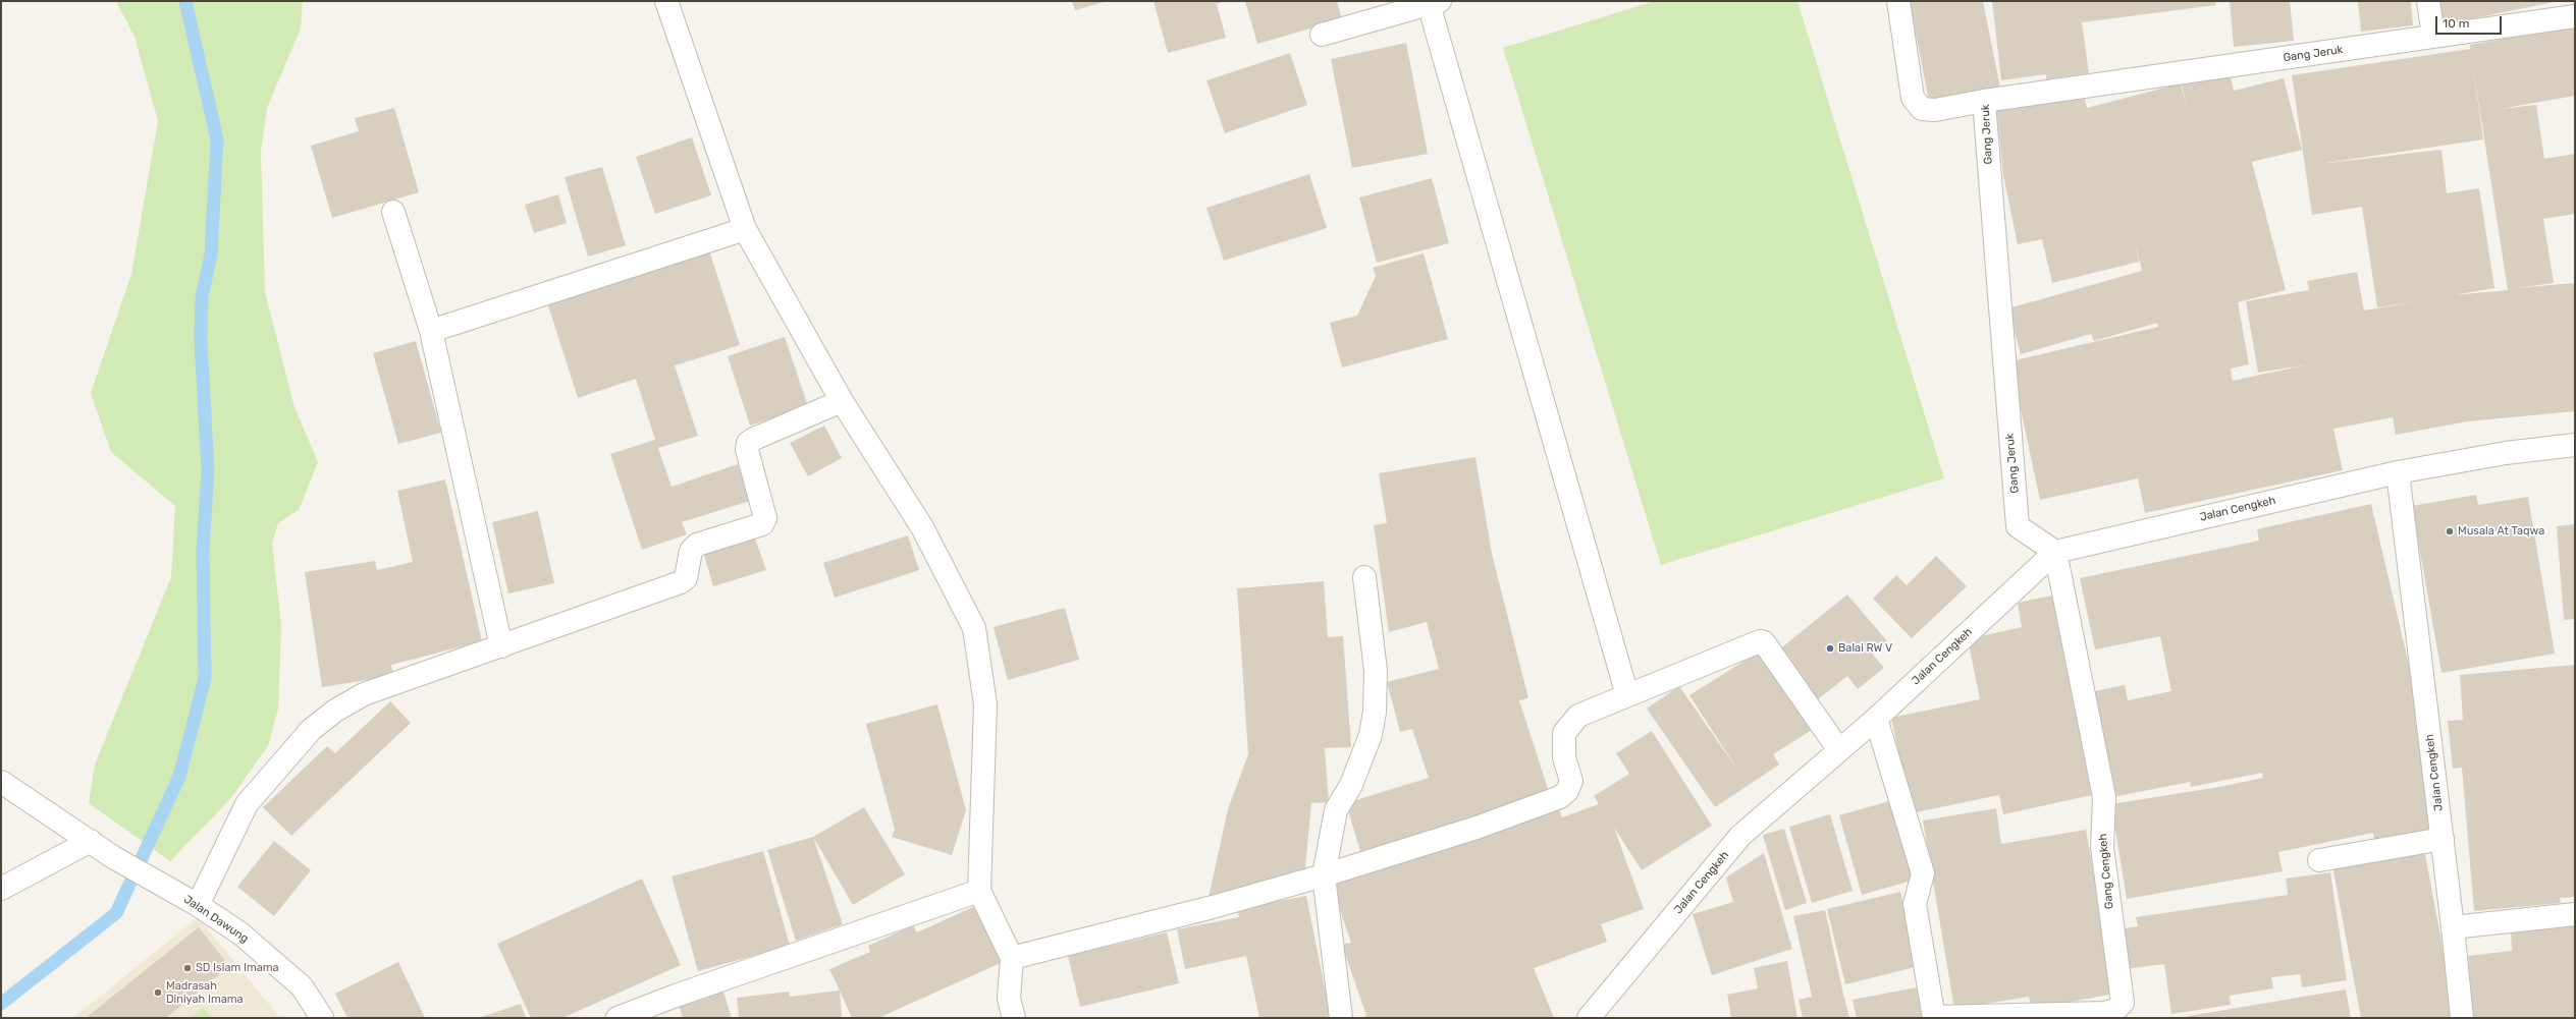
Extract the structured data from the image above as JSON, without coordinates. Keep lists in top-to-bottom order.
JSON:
{
  "streets": {
    "street": [
      "Gang Jeruk",
      "Jalan Cengkeh",
      "Gang Cengkeh",
      "Jalan Dawung"
    ]
  },
  "crossings": [
    ["Gang Jeruk", "Jalan Cengkeh"],
    ["Gang Jeruk", "Gang Cengkeh"],
    ["Jalan Cengkeh", "Gang Cengkeh"]
  ],
  "places": [
    "Musala At Taqwa",
    "Balai RW V",
    "SD Islam Imama",
    "Madrasah Diniyah Imama"
  ],
  "scale_bar": "10 m"
}
